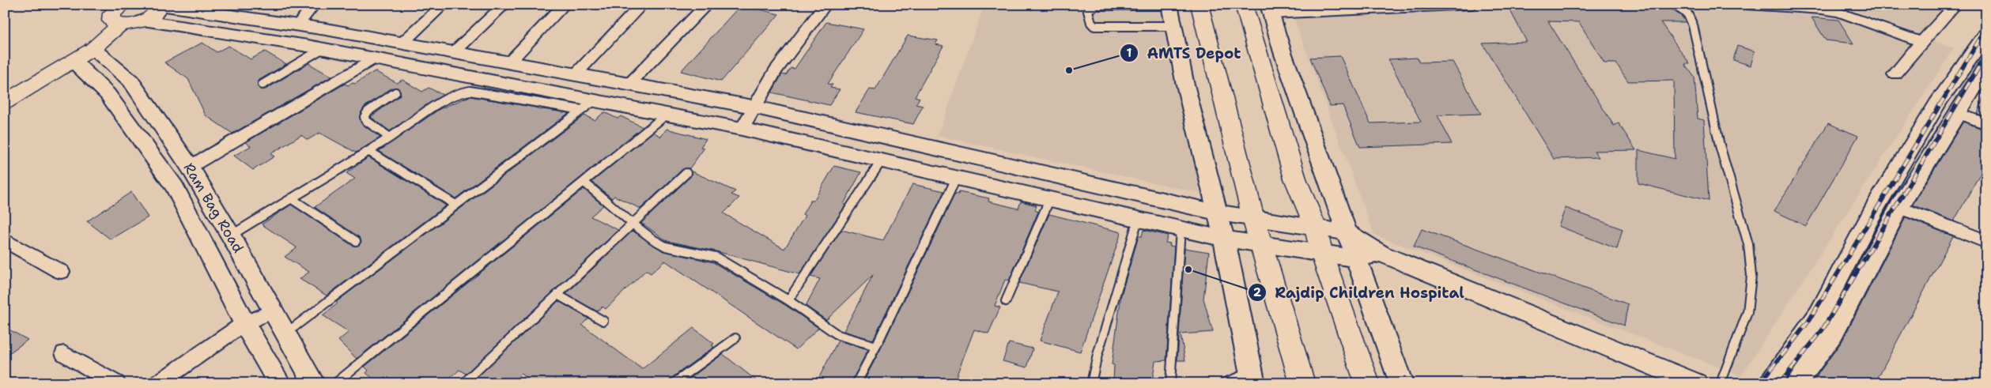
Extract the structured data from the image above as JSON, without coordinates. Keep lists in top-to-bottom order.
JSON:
{
  "streets": {
    "street": ["Ram Bag Road"]
  },
  "places": ["AMTS Depot", "Rajdip Children Hospital"]
}
